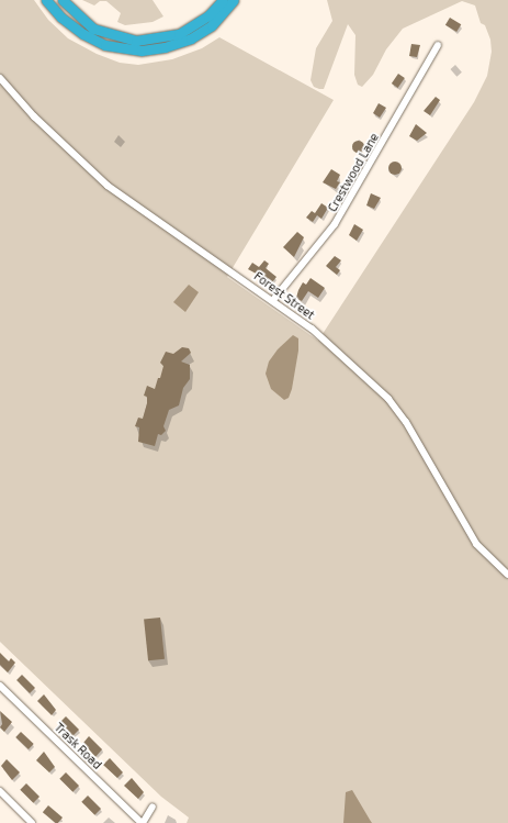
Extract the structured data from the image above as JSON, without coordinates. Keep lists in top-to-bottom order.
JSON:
{
  "streets": {
    "street": ["Crestwood Lane", "Forest Street", "Trask Road"]
  },
  "crossings": [
    ["Crestwood Lane", "Forest Street"]
  ]
}
